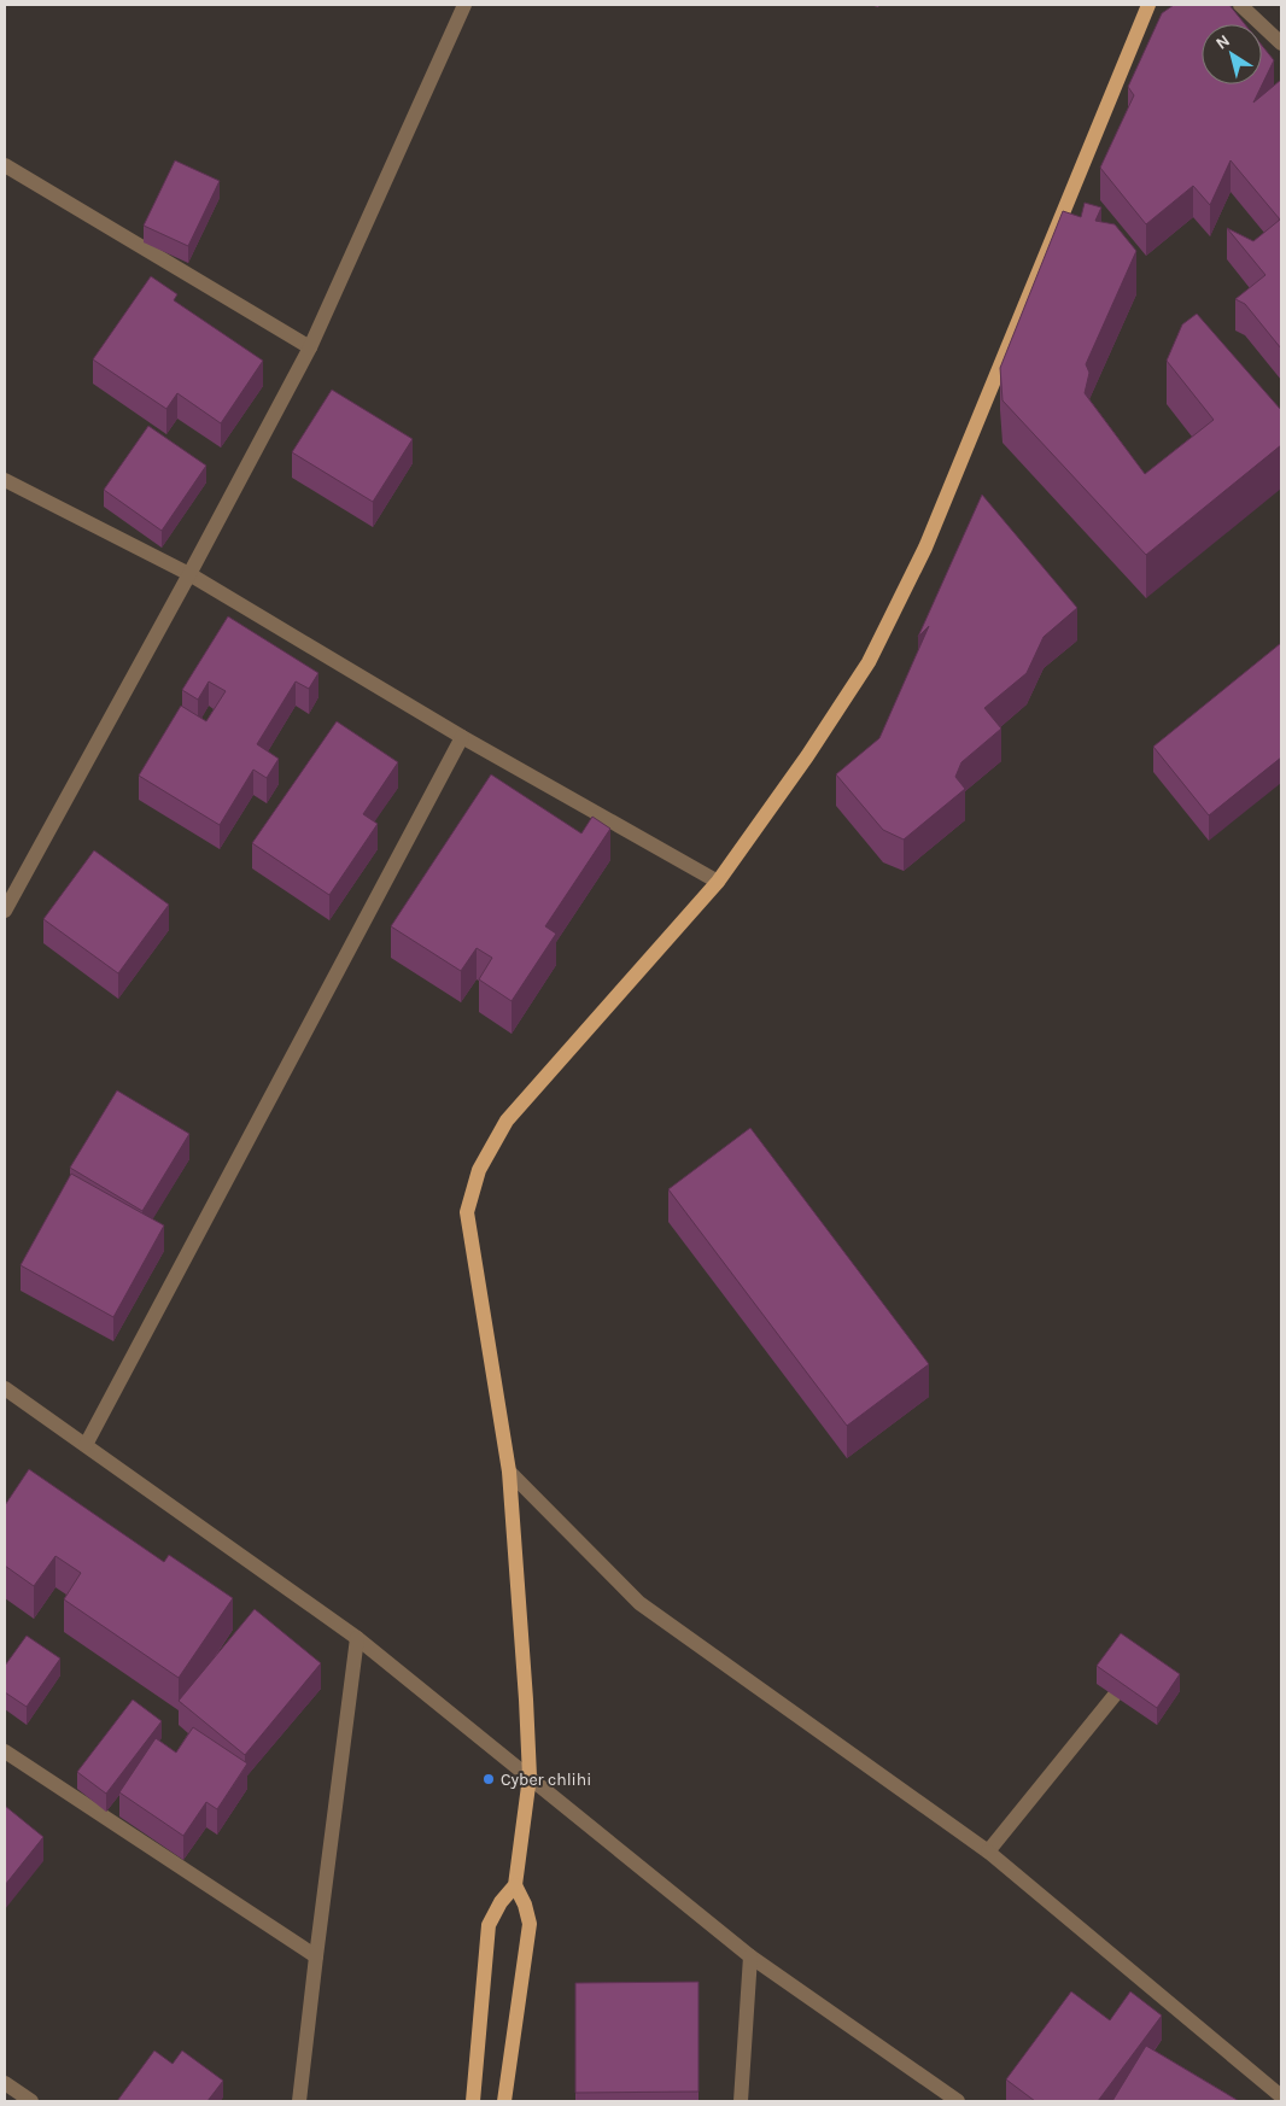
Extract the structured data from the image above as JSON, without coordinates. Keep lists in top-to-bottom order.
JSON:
{
  "places": ["Cyber chlihi"],
  "north": "top left"
}
